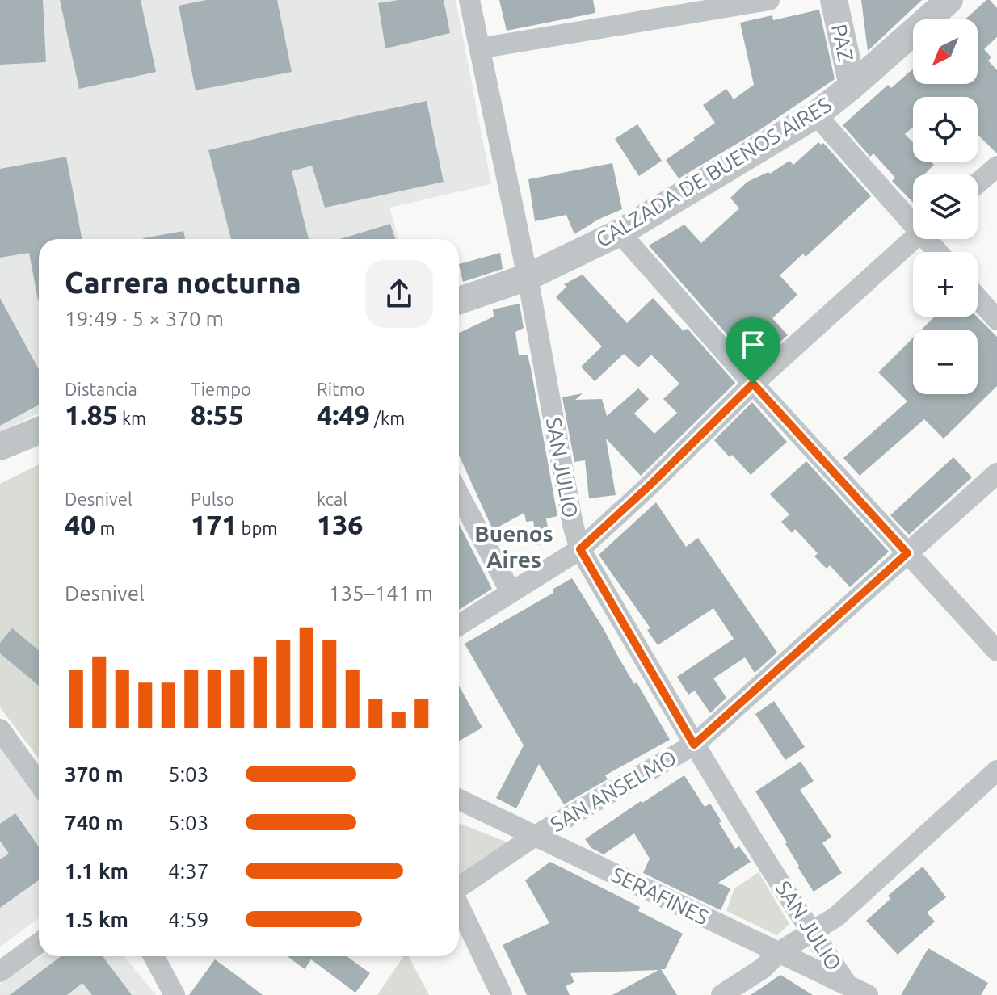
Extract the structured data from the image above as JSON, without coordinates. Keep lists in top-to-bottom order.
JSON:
{
  "streets": {
    "street": [
      "PAZ",
      "CALZADA DE BUENOS AIRES",
      "SAN JULIO",
      "SAN ANSELMO",
      "SERAFINES"
    ]
  },
  "crossings": [
    ["PAZ", "CALZADA DE BUENOS AIRES"],
    ["CALZADA DE BUENOS AIRES", "SAN JULIO"],
    ["SAN JULIO", "SAN ANSELMO"],
    ["SAN JULIO", "SERAFINES"],
    ["SAN ANSELMO", "SERAFINES"]
  ],
  "districts": ["Buenos Aires"],
  "north": "bottom left",
  "page": {
    "map_buttons": ["+", "−"],
    "heading": ["Carrera nocturna", "19:49 · 5 × 370 m"],
    "stats": [
      ["Distancia", "1.85 km"],
      ["Tiempo", "8:55"],
      ["Ritmo", "4:49 /km"],
      ["Desnivel", "40 m"],
      ["Pulso", "171 bpm"],
      ["kcal", "136"]
    ],
    "chart": ["Desnivel", "135–141 m"],
    "list": [
      {
        "name": "370 m",
        "note": "5:03"
      },
      {
        "name": "740 m",
        "note": "5:03"
      },
      {
        "name": "1.1 km",
        "note": "4:37"
      },
      {
        "name": "1.5 km",
        "note": "4:59"
      }
    ]
  }
}
